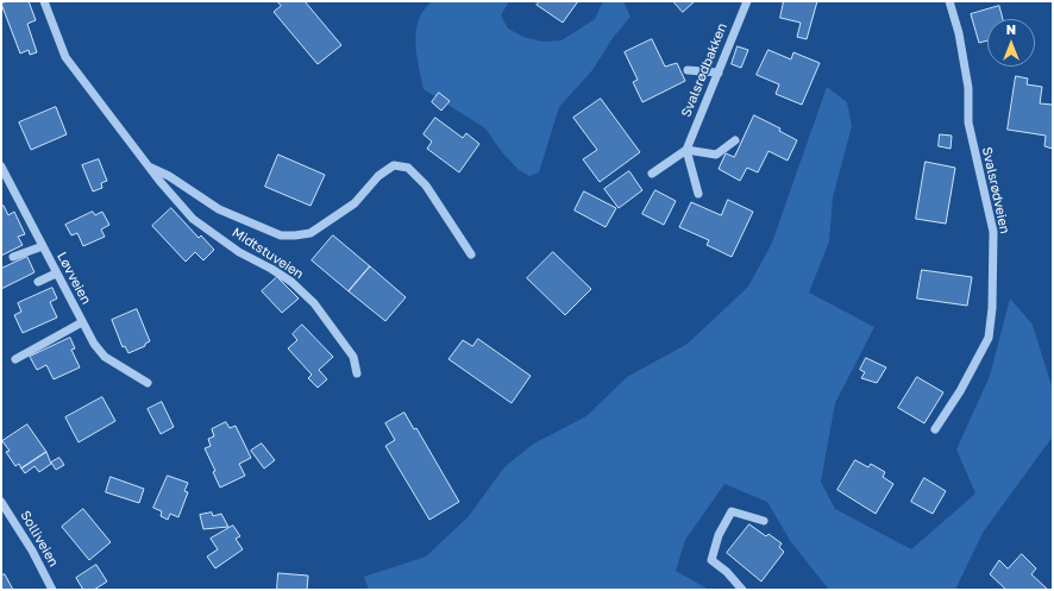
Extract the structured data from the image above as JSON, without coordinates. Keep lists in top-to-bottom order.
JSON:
{
  "streets": {
    "street": [
      "Svalsrødbakken",
      "Svalsrødveien",
      "Midtstuveien",
      "Løvveien",
      "Solliveien"
    ]
  },
  "north": "top"
}
